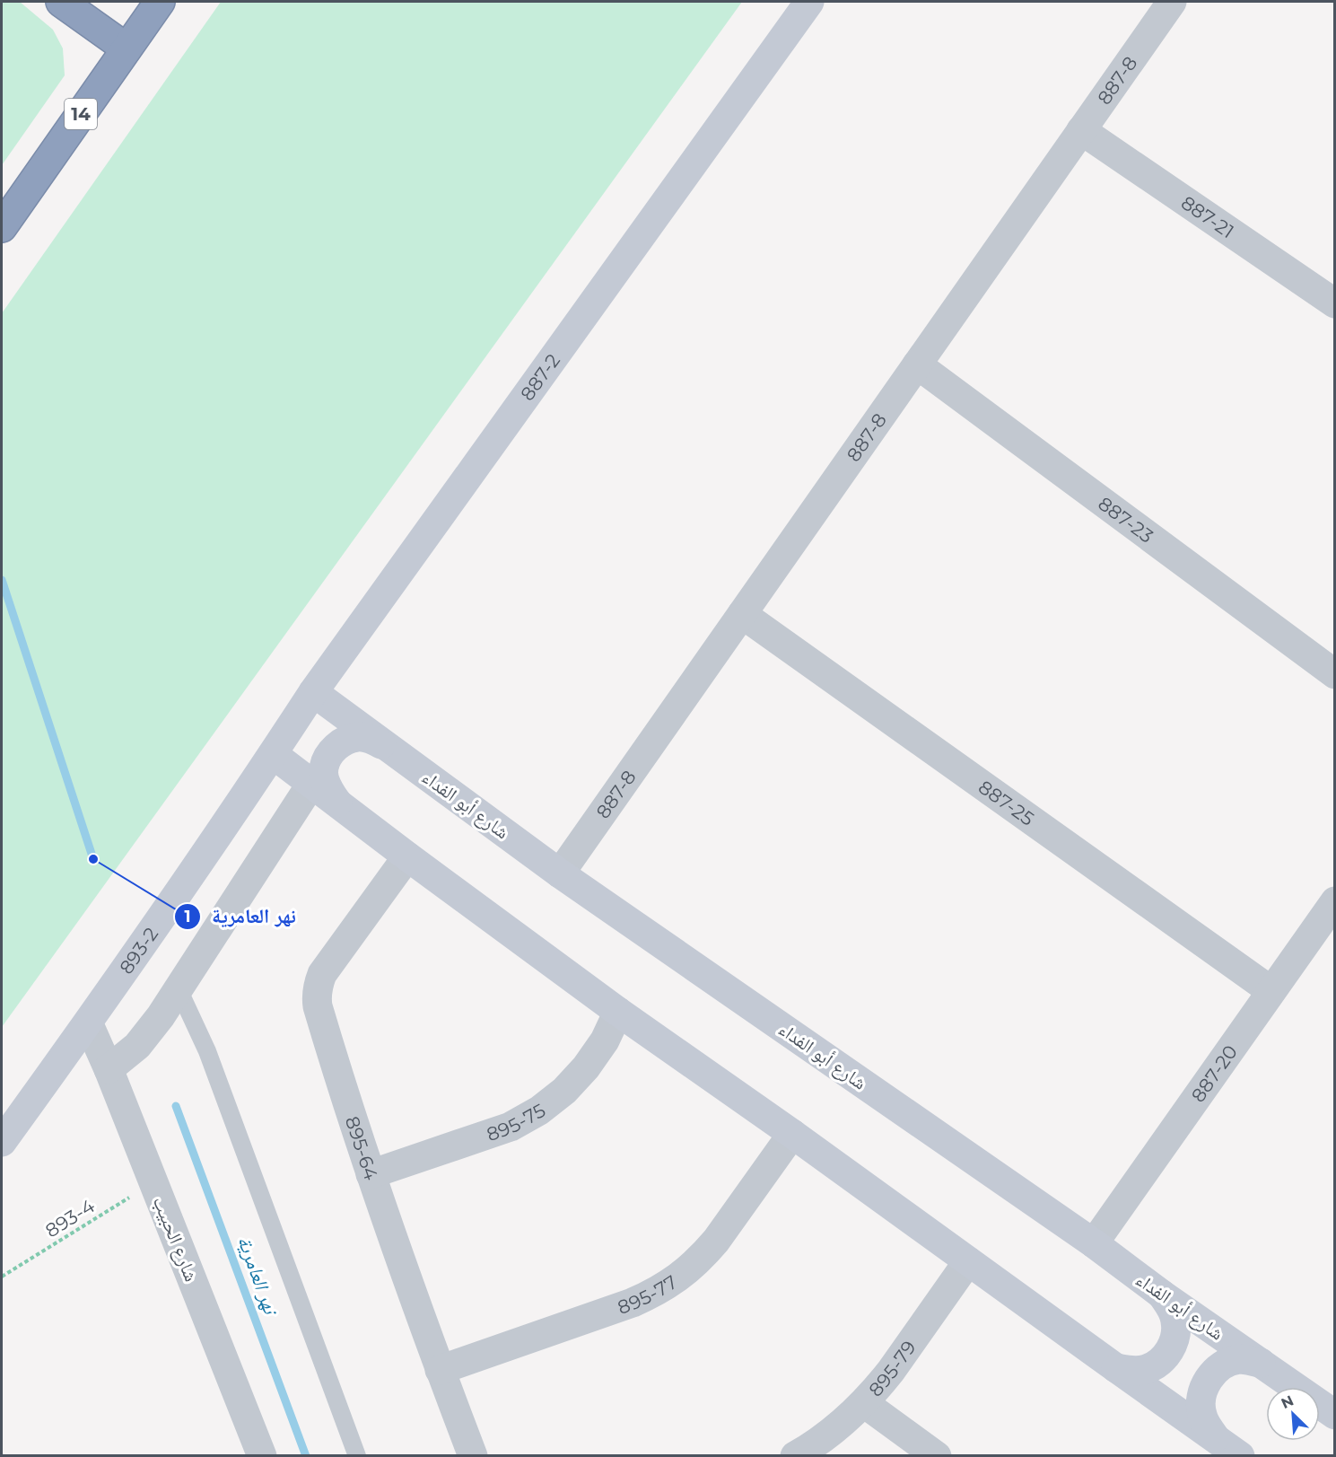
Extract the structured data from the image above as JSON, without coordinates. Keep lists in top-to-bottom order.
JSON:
{
  "streets": {
    "highway": ["14"],
    "main road": ["887-2", "شارع أبو الفداء", "893-2"],
    "street": [
      "887-8",
      "887-21",
      "887-23",
      "887-25",
      "887-20",
      "895-75",
      "895-64",
      "شارع الحبيب",
      "895-77",
      "895-79"
    ],
    "path": ["893-4"]
  },
  "crossings": [
    ["887-8", "887-21"],
    ["887-8", "887-23"],
    ["887-8", "887-25"],
    ["887-8", "شارع أبو الفداء"],
    ["887-2", "شارع أبو الفداء"],
    ["887-2", "893-2"],
    ["887-25", "887-20"],
    ["شارع أبو الفداء", "887-20"],
    ["893-2", "شارع الحبيب"],
    ["895-75", "895-64"],
    ["895-64", "895-77"],
    ["893-4", "شارع الحبيب"]
  ],
  "water": ["نهر العامرية"],
  "places": ["نهر العامرية"],
  "north": "top left"
}
